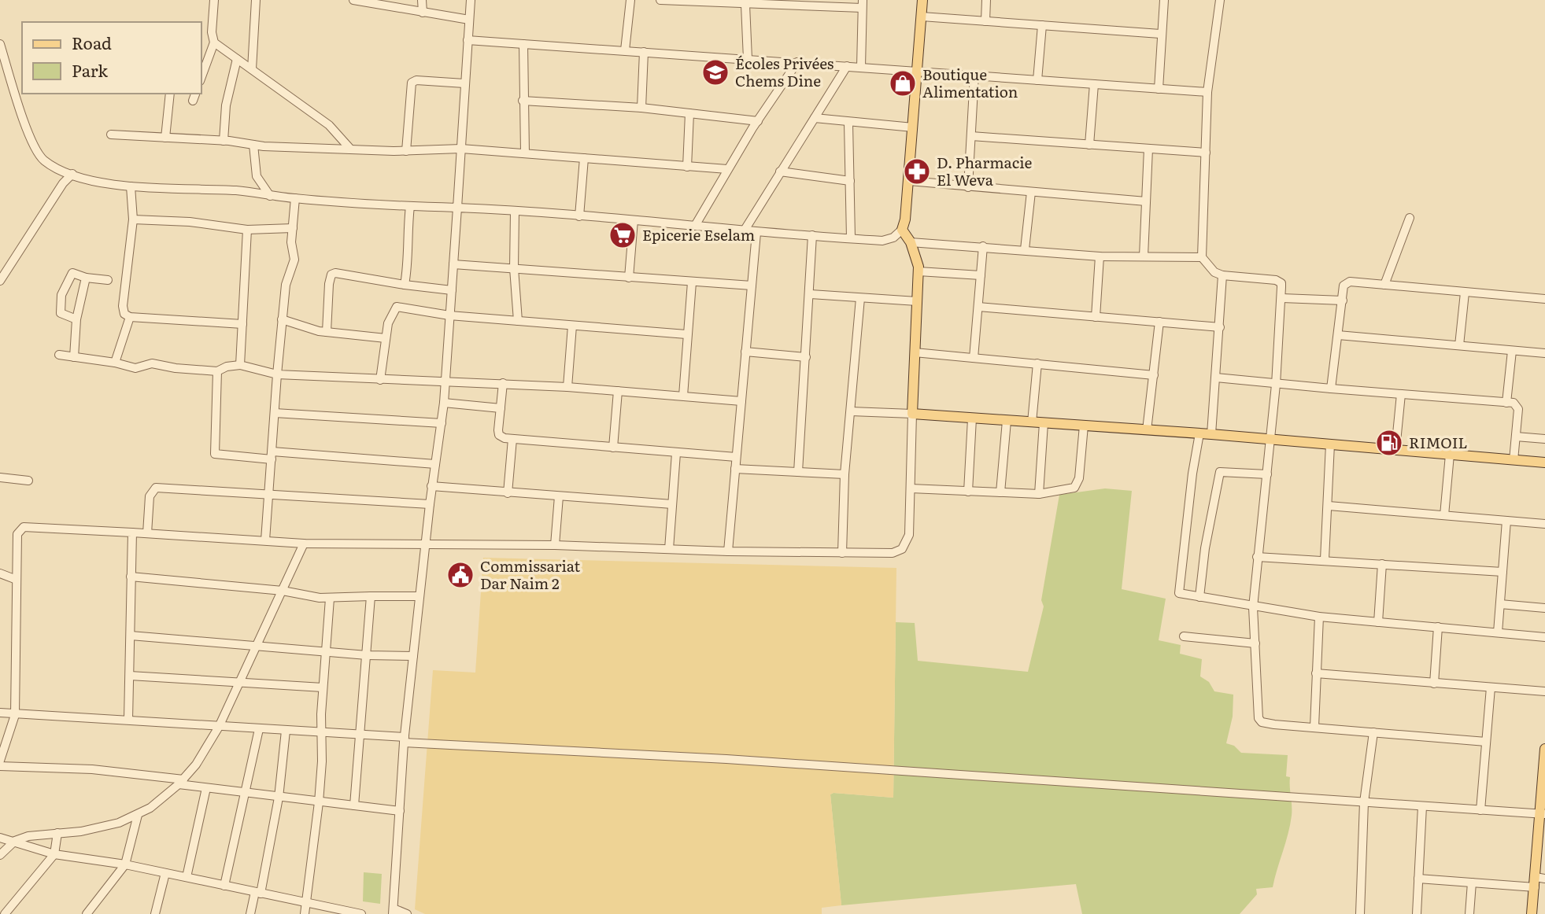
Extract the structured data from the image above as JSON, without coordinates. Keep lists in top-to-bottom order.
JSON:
{
  "places": {
    "school or university": ["Écoles Privées Chems Dine"],
    "shop": ["Boutique Alimentation"],
    "pharmacy": ["D. Pharmacie El Weva"],
    "supermarket": ["Epicerie Eselam"],
    "fuel station": ["RIMOIL"],
    "public building": ["Commissariat Dar Naim 2"]
  },
  "legend": ["Road", "Park"]
}
